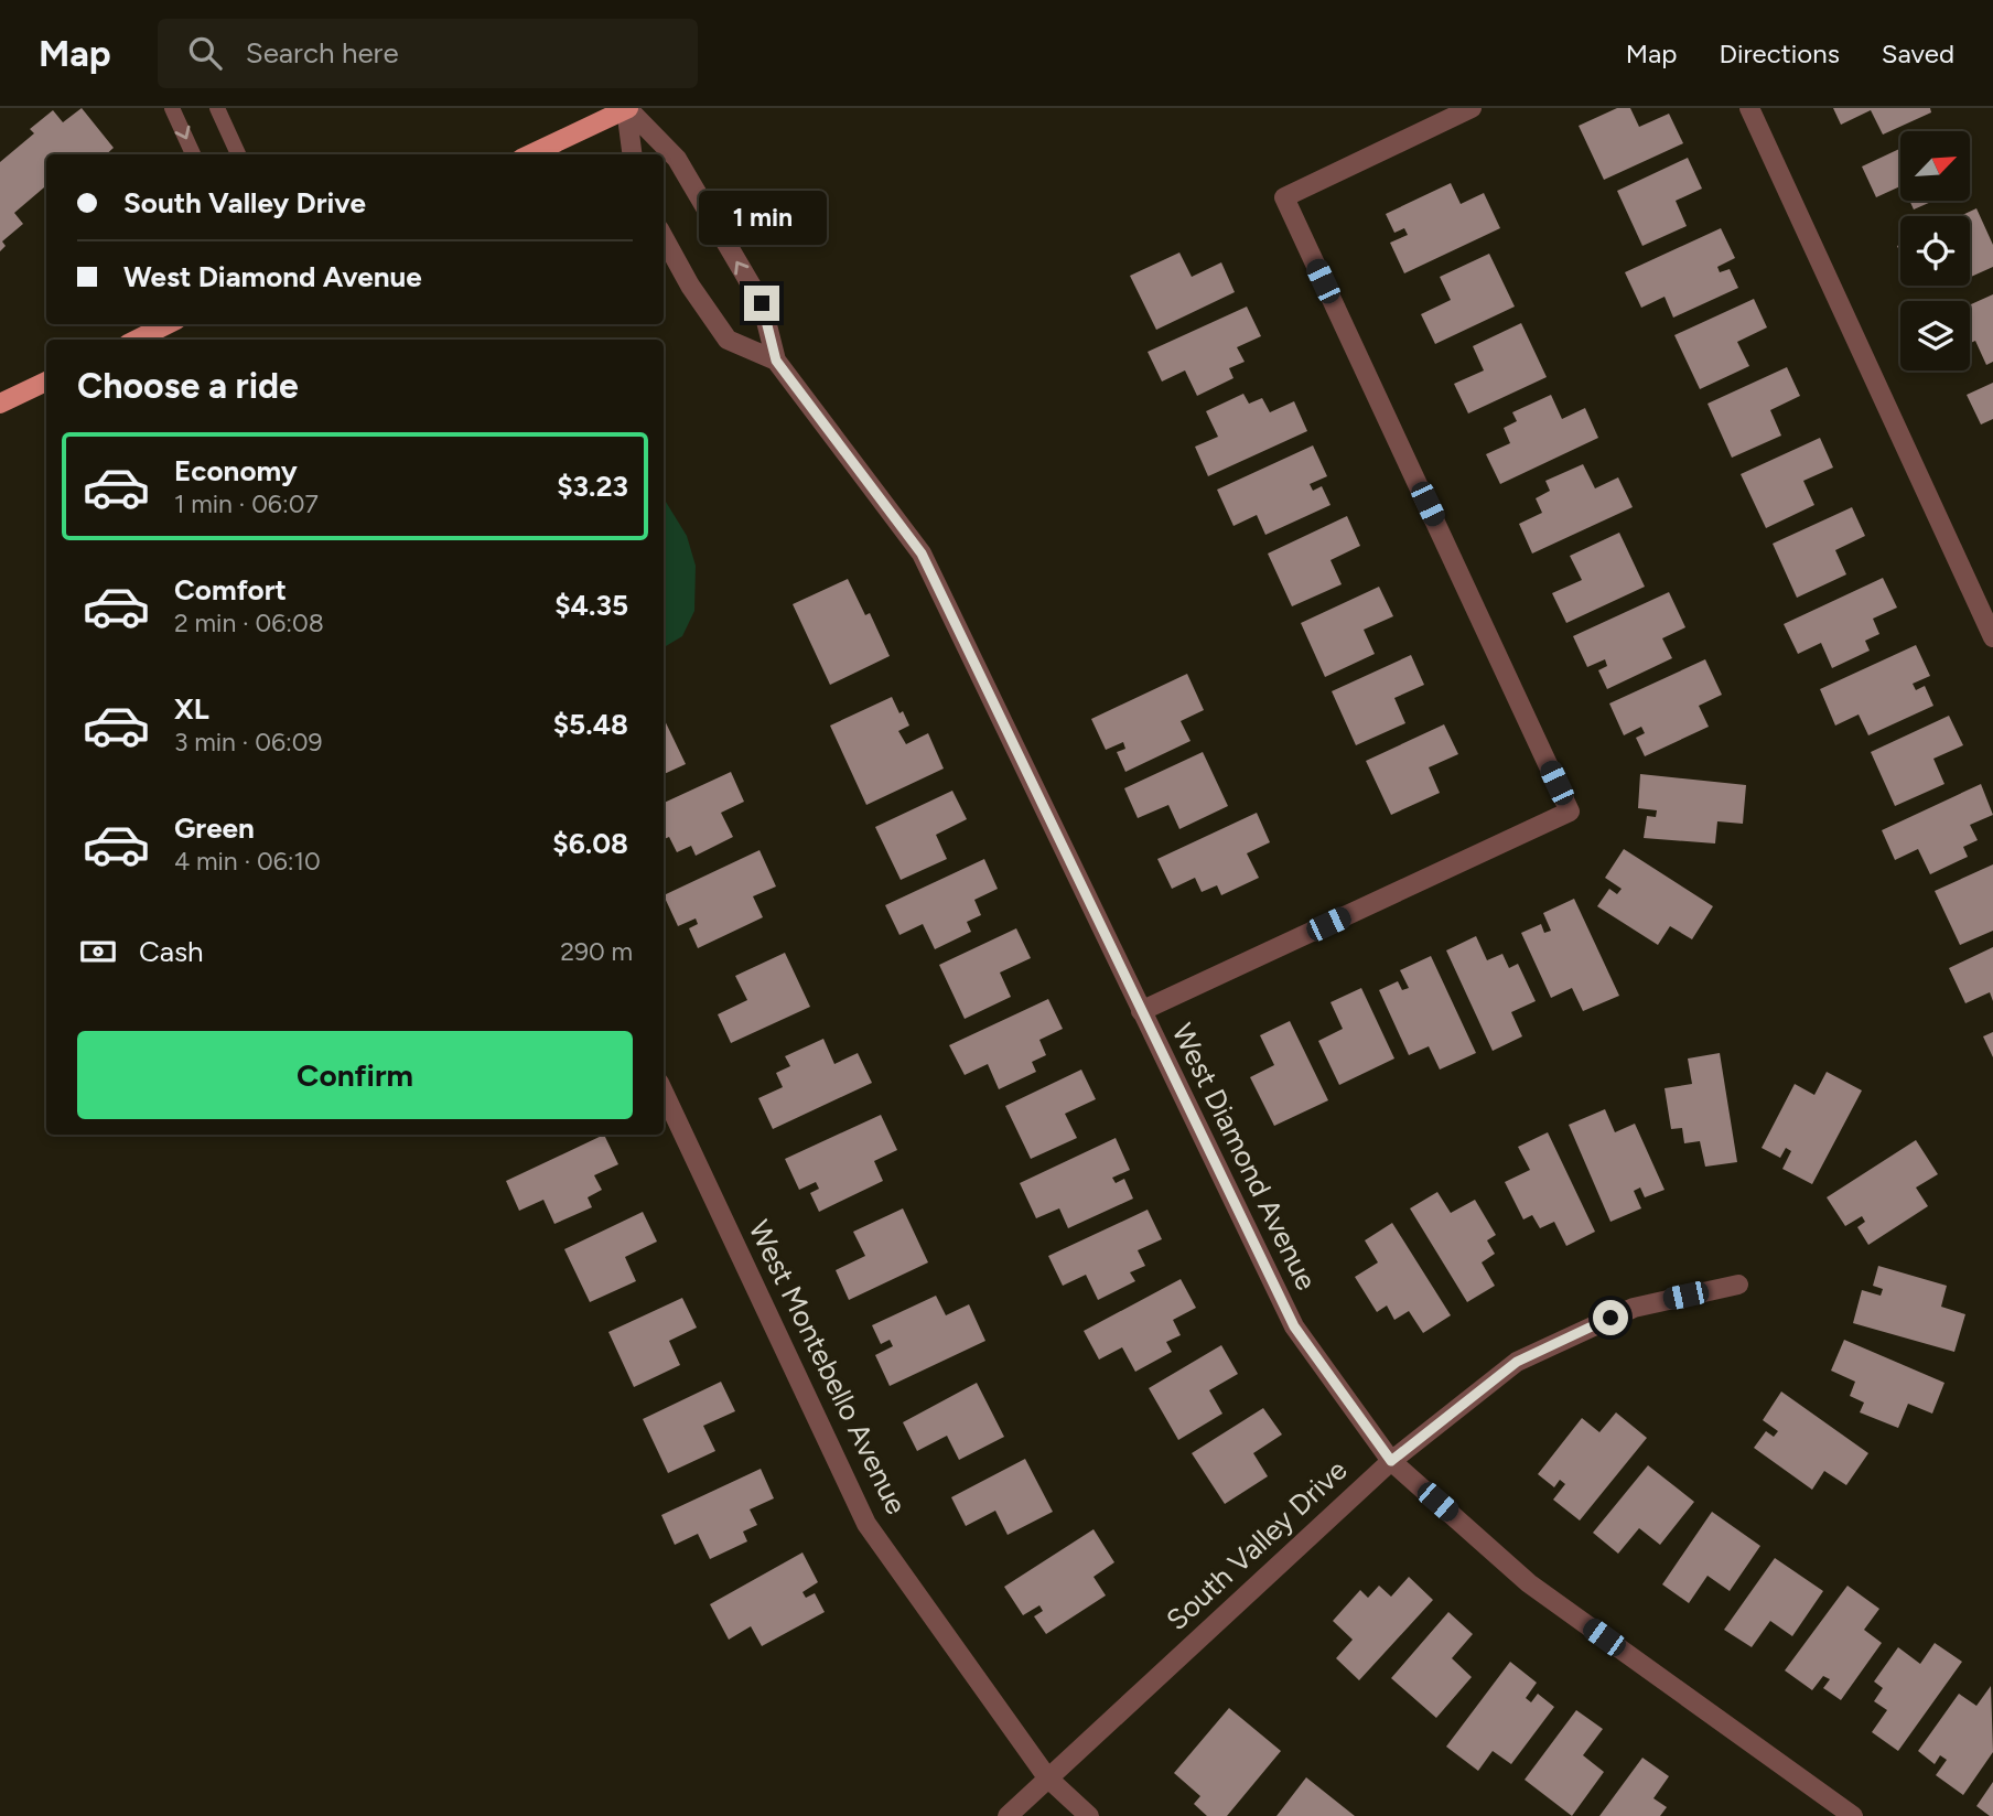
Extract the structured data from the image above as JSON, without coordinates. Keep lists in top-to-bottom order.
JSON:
{
  "streets": {
    "street": ["West Diamond Avenue", "West Montebello Avenue", "South Valley Drive"]
  },
  "crossings": [
    ["West Diamond Avenue", "South Valley Drive"],
    ["West Montebello Avenue", "South Valley Drive"]
  ],
  "north": "top right",
  "page": {
    "header": "Map",
    "search": "Search here",
    "nav": ["Map", "Directions", "Saved"],
    "banner": ["South Valley Drive", "West Diamond Avenue"],
    "bubble": "1 min",
    "heading": "Choose a ride",
    "list": [
      {
        "name": "Economy",
        "note": "1 min · 06:07",
        "value": "$3.23"
      },
      {
        "name": "Comfort",
        "note": "2 min · 06:08",
        "value": "$4.35"
      },
      {
        "name": "XL",
        "note": "3 min · 06:09",
        "value": "$5.48"
      },
      {
        "name": "Green",
        "note": "4 min · 06:10",
        "value": "$6.08"
      }
    ],
    "pay": ["Cash", "290 m"],
    "buttons": "Confirm"
  }
}
